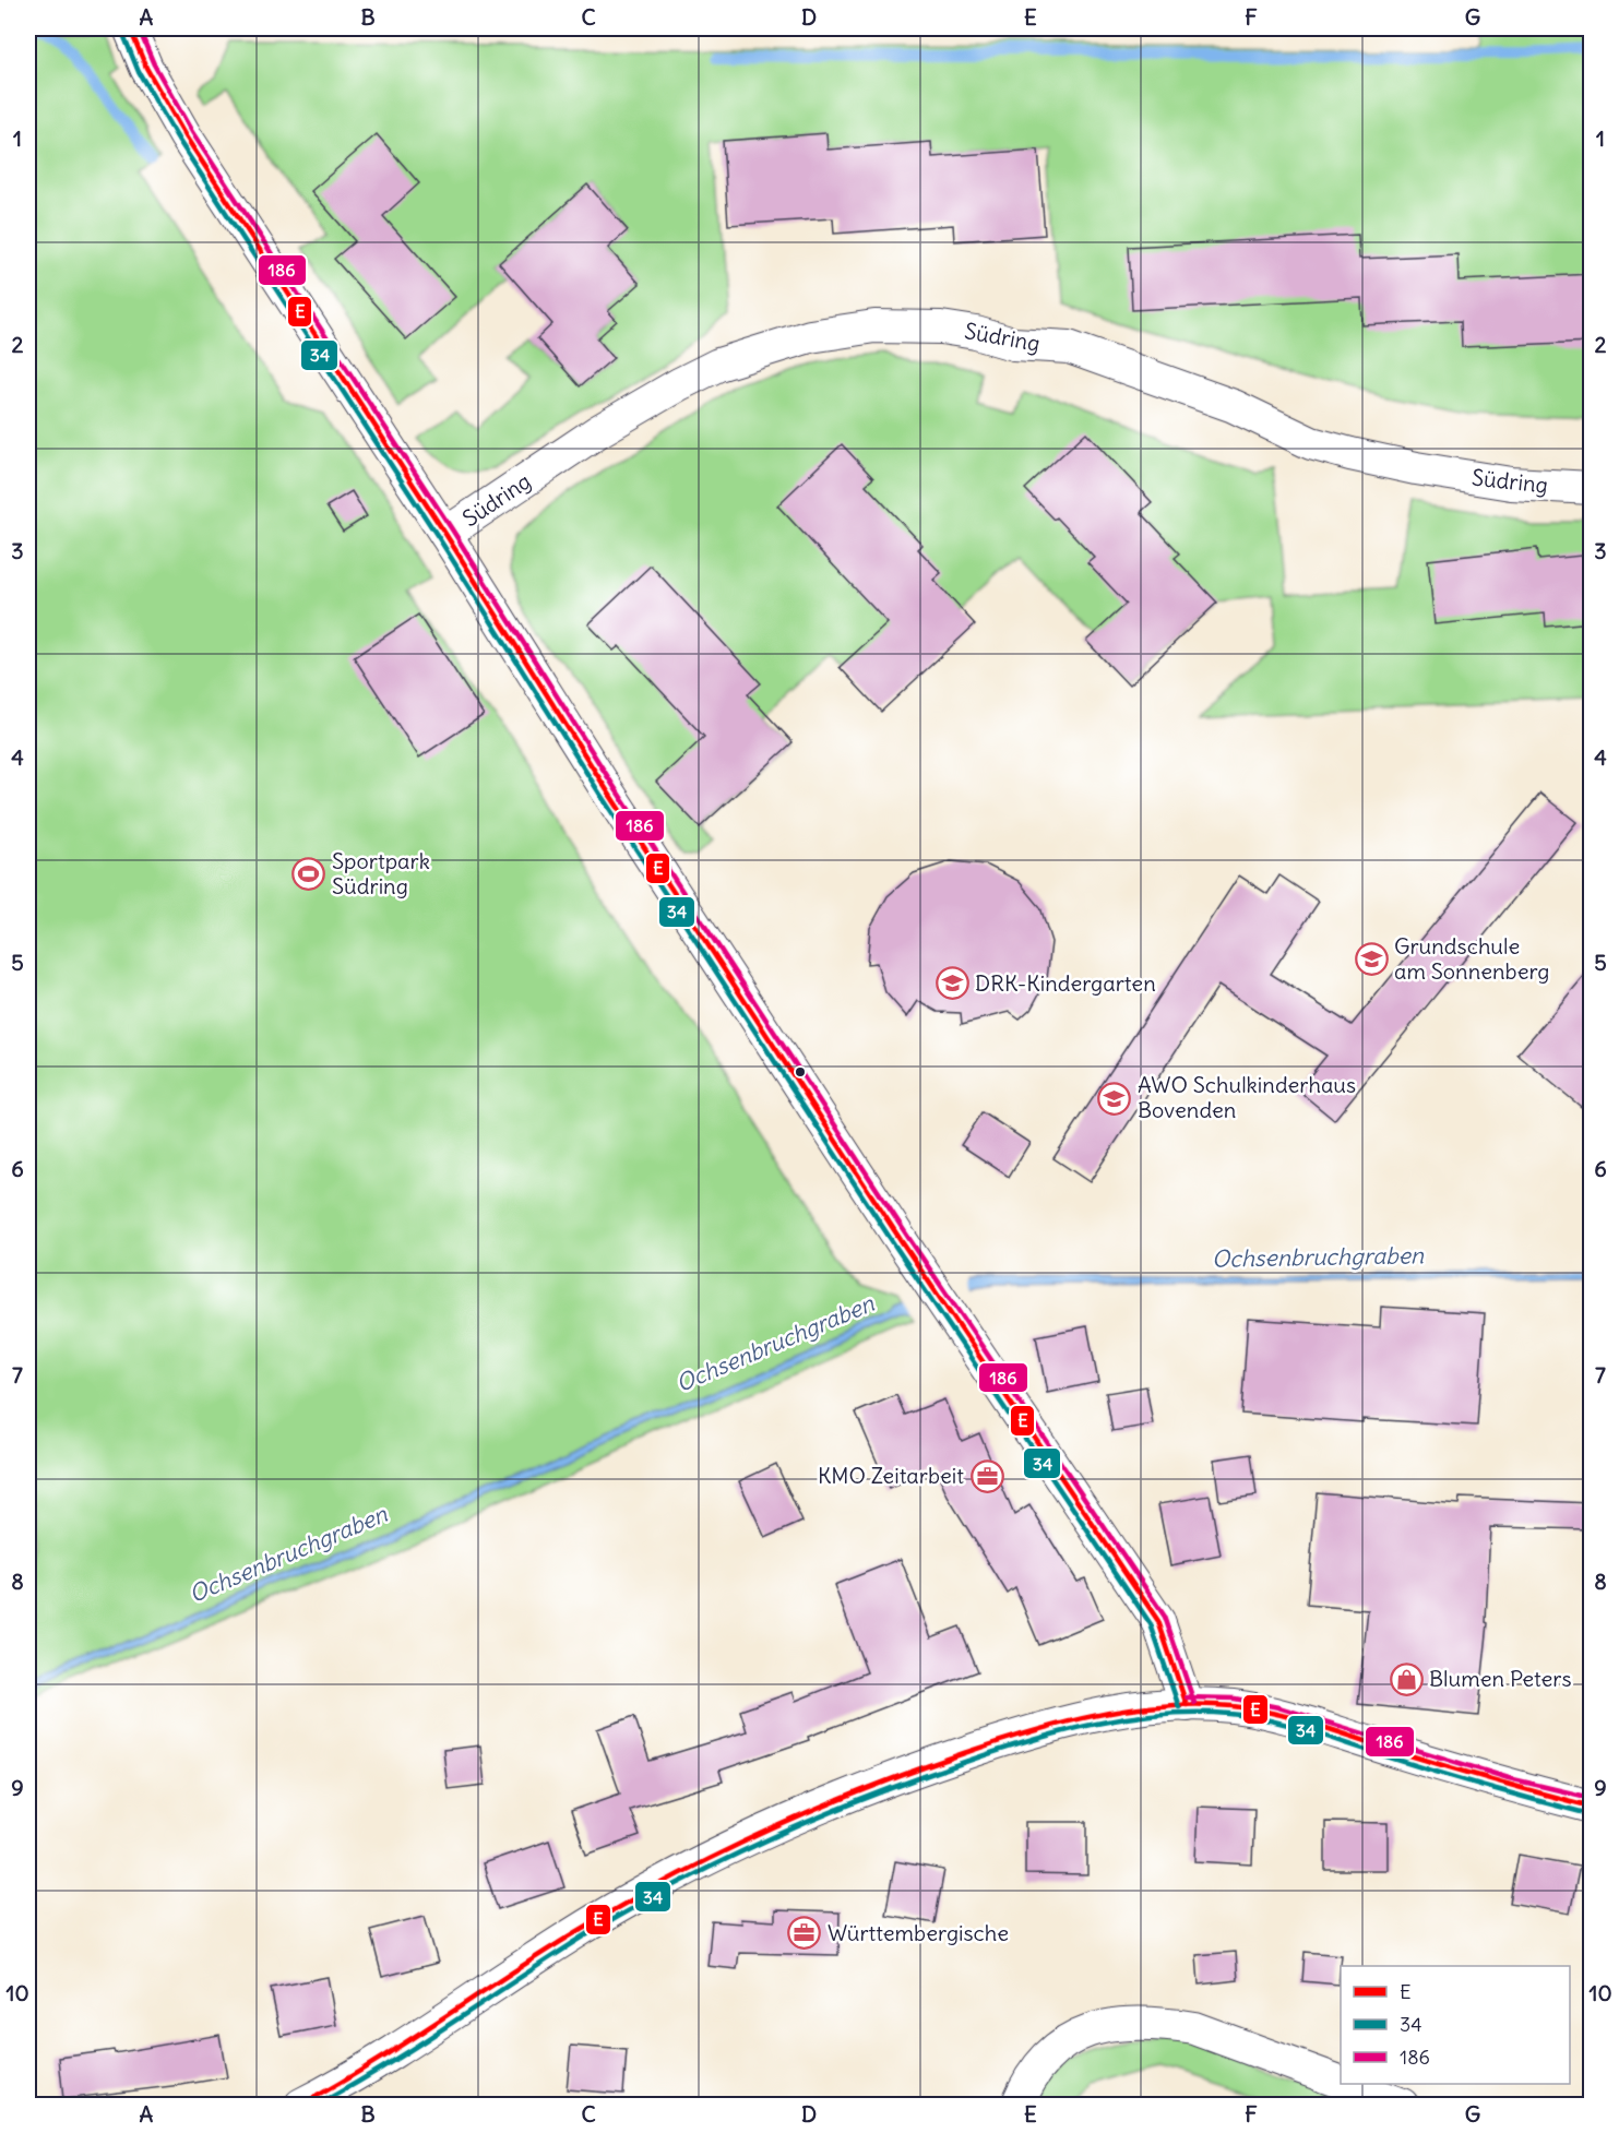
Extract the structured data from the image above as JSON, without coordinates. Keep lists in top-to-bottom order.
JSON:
{
  "streets": {
    "street": ["Südring"]
  },
  "water": ["Ochsenbruchgraben"],
  "places": {
    "sports": ["Sportpark Südring"],
    "school or university": ["Grundschule am Sonnenberg", "DRK-Kindergarten", "AWO Schulkinderhaus Bovenden"],
    "office": ["KMO Zeitarbeit", "Württembergische"],
    "shop": ["Blumen Peters"]
  },
  "lines": ["transit line E", "transit line 186", "transit line 34"],
  "legend": ["E", "34", "186"],
  "grid": {
    "columns": [
      "A",
      "B",
      "C",
      "D",
      "E",
      "F",
      "G"
    ],
    "rows": [
      "1",
      "2",
      "3",
      "4",
      "5",
      "6",
      "7",
      "8",
      "9",
      "10"
    ]
  }
}
